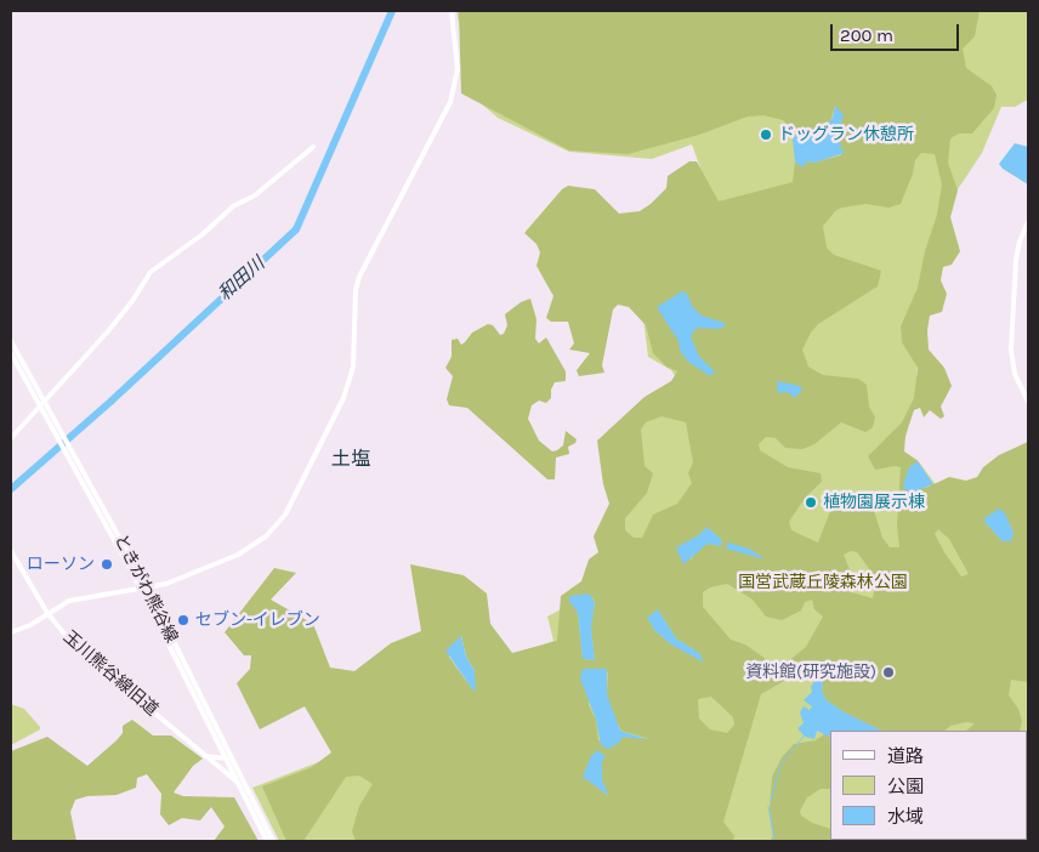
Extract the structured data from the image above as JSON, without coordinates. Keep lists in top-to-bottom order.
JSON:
{
  "streets": {
    "street": ["ときがわ熊谷線", "玉川熊谷線旧道"]
  },
  "crossings": [
    ["ときがわ熊谷線", "玉川熊谷線旧道"]
  ],
  "districts": ["土塩"],
  "water": ["和田川"],
  "parks": ["国営武蔵丘陵森林公園"],
  "places": [
    "ドッグラン休憩所",
    "植物園展示棟",
    "ローソン",
    "セブン-イレブン",
    "資料館(研究施設)"
  ],
  "legend": ["道路", "公園", "水域"],
  "scale_bar": "200 m"
}
